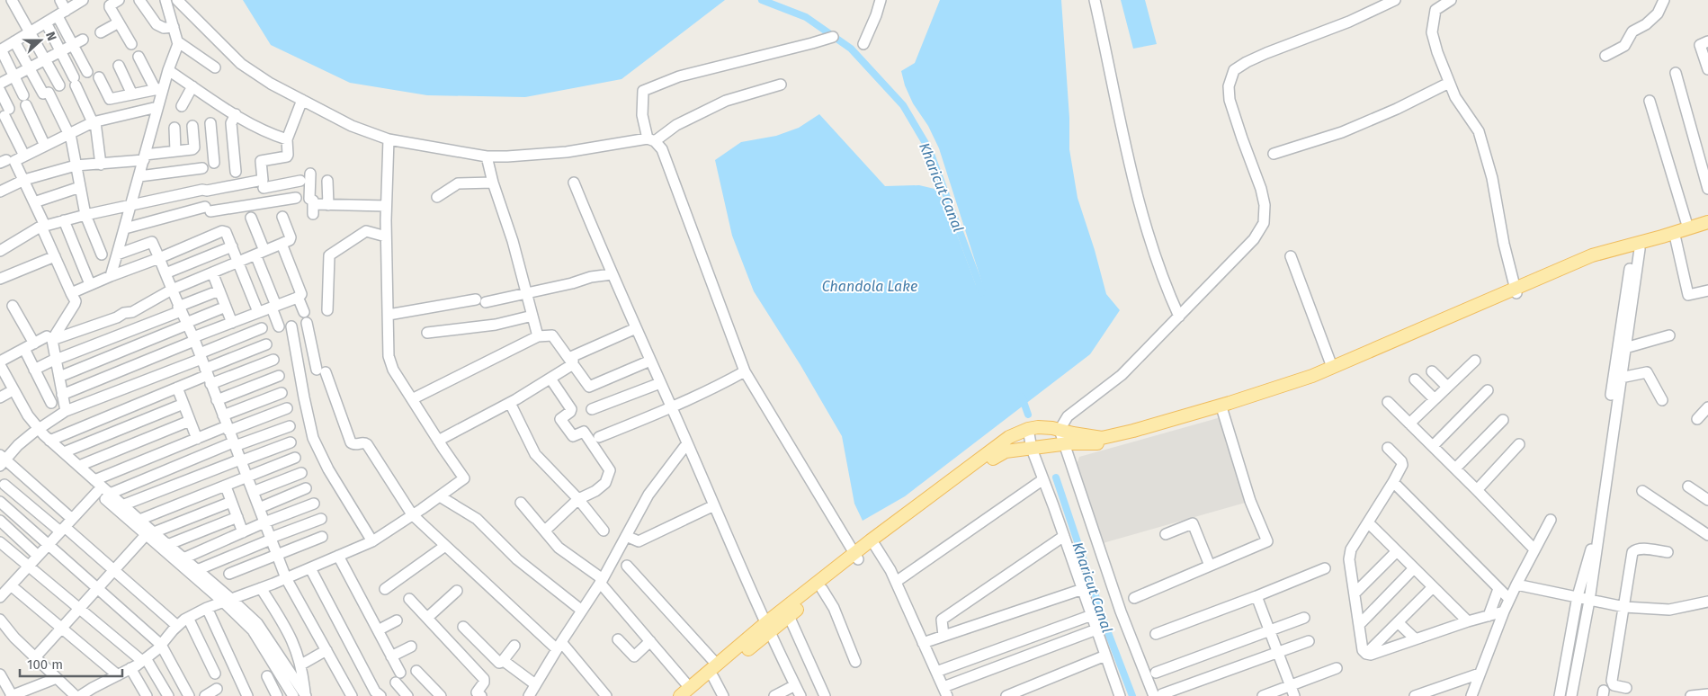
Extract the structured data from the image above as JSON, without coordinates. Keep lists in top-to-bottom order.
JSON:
{
  "water": ["Kharicut Canal", "Chandola Lake"],
  "scale_bar": "100 m",
  "north": "right"
}
